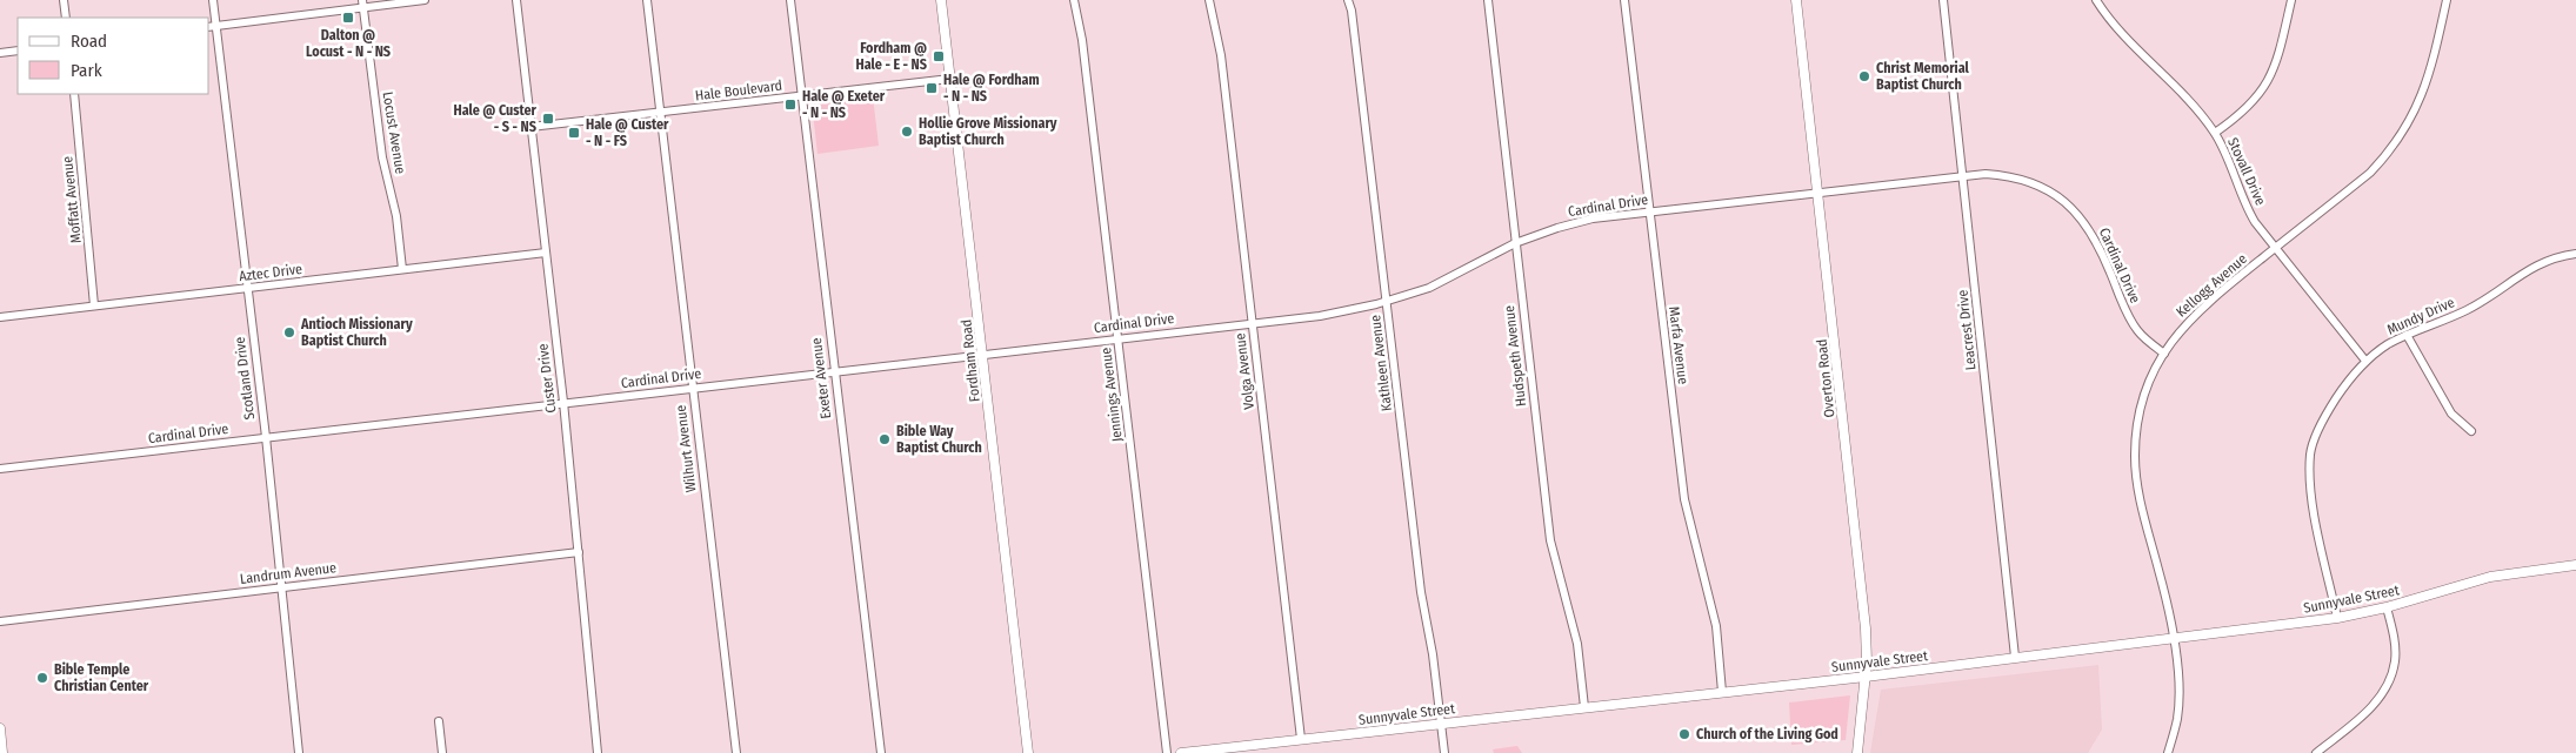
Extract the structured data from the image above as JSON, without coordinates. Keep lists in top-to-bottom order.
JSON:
{
  "streets": {
    "street": [
      "Hale Boulevard",
      "Locust Avenue",
      "Stovall Drive",
      "Moffatt Avenue",
      "Cardinal Drive",
      "Aztec Drive",
      "Kellogg Avenue",
      "Mundy Drive",
      "Leacrest Drive",
      "Marfa Avenue",
      "Hudspeth Avenue",
      "Fordham Road",
      "Kathleen Avenue",
      "Volga Avenue",
      "Scotland Drive",
      "Custer Drive",
      "Exeter Avenue",
      "Overton Road",
      "Jennings Avenue",
      "Wilhurt Avenue",
      "Landrum Avenue",
      "Sunnyvale Street"
    ]
  },
  "crossings": [
    ["Hale Boulevard", "Fordham Road"],
    ["Hale Boulevard", "Custer Drive"],
    ["Hale Boulevard", "Exeter Avenue"],
    ["Hale Boulevard", "Wilhurt Avenue"],
    ["Locust Avenue", "Aztec Drive"],
    ["Stovall Drive", "Kellogg Avenue"],
    ["Stovall Drive", "Mundy Drive"],
    ["Moffatt Avenue", "Aztec Drive"],
    ["Cardinal Drive", "Kellogg Avenue"],
    ["Cardinal Drive", "Leacrest Drive"],
    ["Cardinal Drive", "Marfa Avenue"],
    ["Cardinal Drive", "Hudspeth Avenue"],
    ["Cardinal Drive", "Fordham Road"],
    ["Cardinal Drive", "Kathleen Avenue"],
    ["Cardinal Drive", "Volga Avenue"],
    ["Cardinal Drive", "Scotland Drive"],
    ["Cardinal Drive", "Custer Drive"],
    ["Cardinal Drive", "Exeter Avenue"],
    ["Cardinal Drive", "Overton Road"],
    ["Cardinal Drive", "Jennings Avenue"],
    ["Cardinal Drive", "Wilhurt Avenue"],
    ["Aztec Drive", "Scotland Drive"],
    ["Aztec Drive", "Custer Drive"],
    ["Kellogg Avenue", "Sunnyvale Street"],
    ["Mundy Drive", "Sunnyvale Street"],
    ["Leacrest Drive", "Sunnyvale Street"],
    ["Marfa Avenue", "Sunnyvale Street"],
    ["Hudspeth Avenue", "Sunnyvale Street"],
    ["Kathleen Avenue", "Sunnyvale Street"],
    ["Volga Avenue", "Sunnyvale Street"],
    ["Scotland Drive", "Landrum Avenue"],
    ["Custer Drive", "Landrum Avenue"],
    ["Overton Road", "Sunnyvale Street"]
  ],
  "places": {
    "transit": [
      "Dalton @ Locust - N - NS",
      "Fordham @ Hale - E - NS",
      "Hale @ Fordham - N - NS",
      "Hale @ Exeter - N - NS",
      "Hale @ Custer - S - NS",
      "Hale @ Custer - N - FS"
    ],
    "other": [
      "Christ Memorial Baptist Church",
      "Hollie Grove Missionary Baptist Church",
      "Antioch Missionary Baptist Church",
      "Bible Way Baptist Church",
      "Bible Temple Christian Center",
      "Church of the Living God"
    ]
  },
  "legend": ["Road", "Park"]
}
